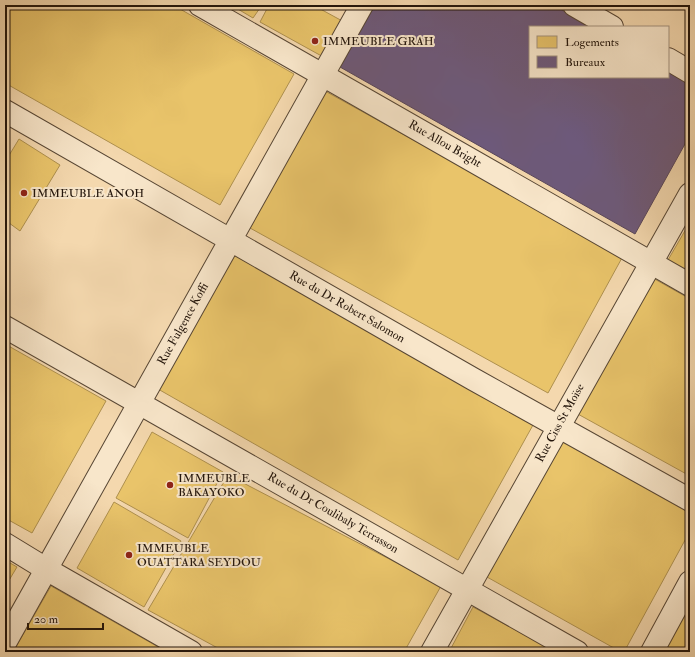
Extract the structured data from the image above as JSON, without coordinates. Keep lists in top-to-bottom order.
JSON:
{
  "streets": {
    "street": [
      "Rue Allou Bright",
      "Rue du Dr Robert Salomon",
      "Rue Fulgence Koffi",
      "Rue Ciss St Moïse",
      "Rue du Dr Coulibaly Terrasson"
    ]
  },
  "crossings": [
    ["Rue Allou Bright", "Rue Fulgence Koffi"],
    ["Rue Allou Bright", "Rue Ciss St Moïse"],
    ["Rue du Dr Robert Salomon", "Rue Fulgence Koffi"],
    ["Rue du Dr Robert Salomon", "Rue Ciss St Moïse"],
    ["Rue Fulgence Koffi", "Rue du Dr Coulibaly Terrasson"],
    ["Rue Ciss St Moïse", "Rue du Dr Coulibaly Terrasson"]
  ],
  "places": [
    "IMMEUBLE GRAH",
    "IMMEUBLE ANOH",
    "IMMEUBLE BAKAYOKO",
    "IMMEUBLE OUATTARA SEYDOU"
  ],
  "legend": ["Logements", "Bureaux"],
  "scale_bar": "20 m"
}
